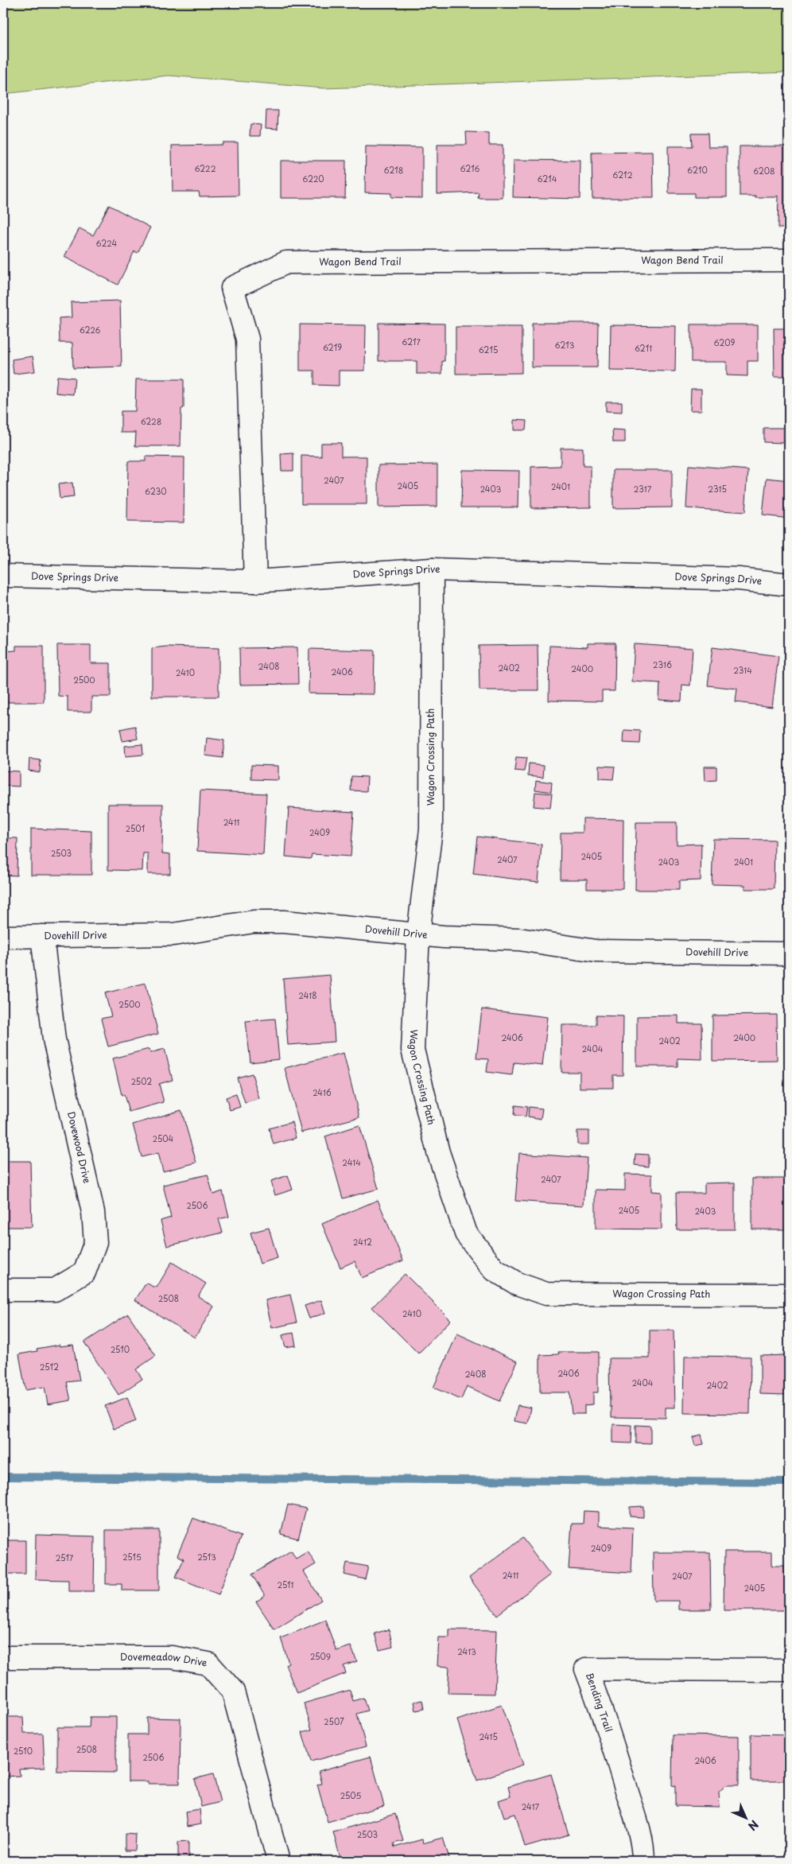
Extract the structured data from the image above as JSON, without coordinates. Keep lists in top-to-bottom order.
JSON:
{
  "streets": {
    "street": [
      "Wagon Bend Trail",
      "Dove Springs Drive",
      "Wagon Crossing Path",
      "Dovehill Drive",
      "Dovewood Drive",
      "Dovemeadow Drive",
      "Bending Trail"
    ]
  },
  "crossings": [
    ["Wagon Bend Trail", "Dove Springs Drive"],
    ["Dove Springs Drive", "Wagon Crossing Path"],
    ["Wagon Crossing Path", "Dovehill Drive"],
    ["Dovehill Drive", "Dovewood Drive"]
  ],
  "house_numbers": [
    "6222",
    "6216",
    "6218",
    "6210",
    "6208",
    "6212",
    "6220",
    "6214",
    "6224",
    "6226",
    "6217",
    "6209",
    "6213",
    "6219",
    "6211",
    "6215",
    "6228",
    "2407",
    "2405",
    "2401",
    "2403",
    "2317",
    "2315",
    "6230",
    "2316",
    "2408",
    "2402",
    "2400",
    "2314",
    "2406",
    "2410",
    "2500",
    "2411",
    "2501",
    "2409",
    "2503",
    "2405",
    "2407",
    "2403",
    "2401",
    "2418",
    "2500",
    "2406",
    "2400",
    "2402",
    "2404",
    "2502",
    "2416",
    "2504",
    "2414",
    "2407",
    "2506",
    "2405",
    "2403",
    "2412",
    "2508",
    "2410",
    "2510",
    "2512",
    "2406",
    "2408",
    "2404",
    "2402",
    "2409",
    "2515",
    "2513",
    "2517",
    "2411",
    "2407",
    "2511",
    "2405",
    "2413",
    "2509",
    "2507",
    "2415",
    "2508",
    "2510",
    "2506",
    "2406",
    "2505",
    "2417",
    "2503"
  ],
  "north": "bottom right"
}
